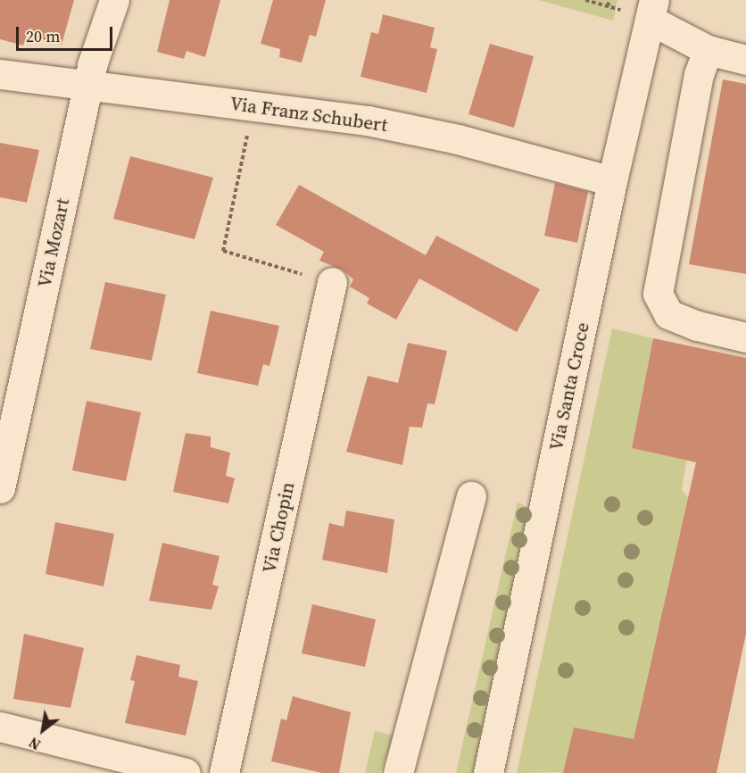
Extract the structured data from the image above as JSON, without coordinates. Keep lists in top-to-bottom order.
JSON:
{
  "streets": {
    "street": [
      "Via Franz Schubert",
      "Via Mozart",
      "Via Santa Croce",
      "Via Chopin"
    ]
  },
  "crossings": [
    ["Via Franz Schubert", "Via Mozart"],
    ["Via Franz Schubert", "Via Santa Croce"]
  ],
  "scale_bar": "20 m",
  "north": "bottom left"
}
